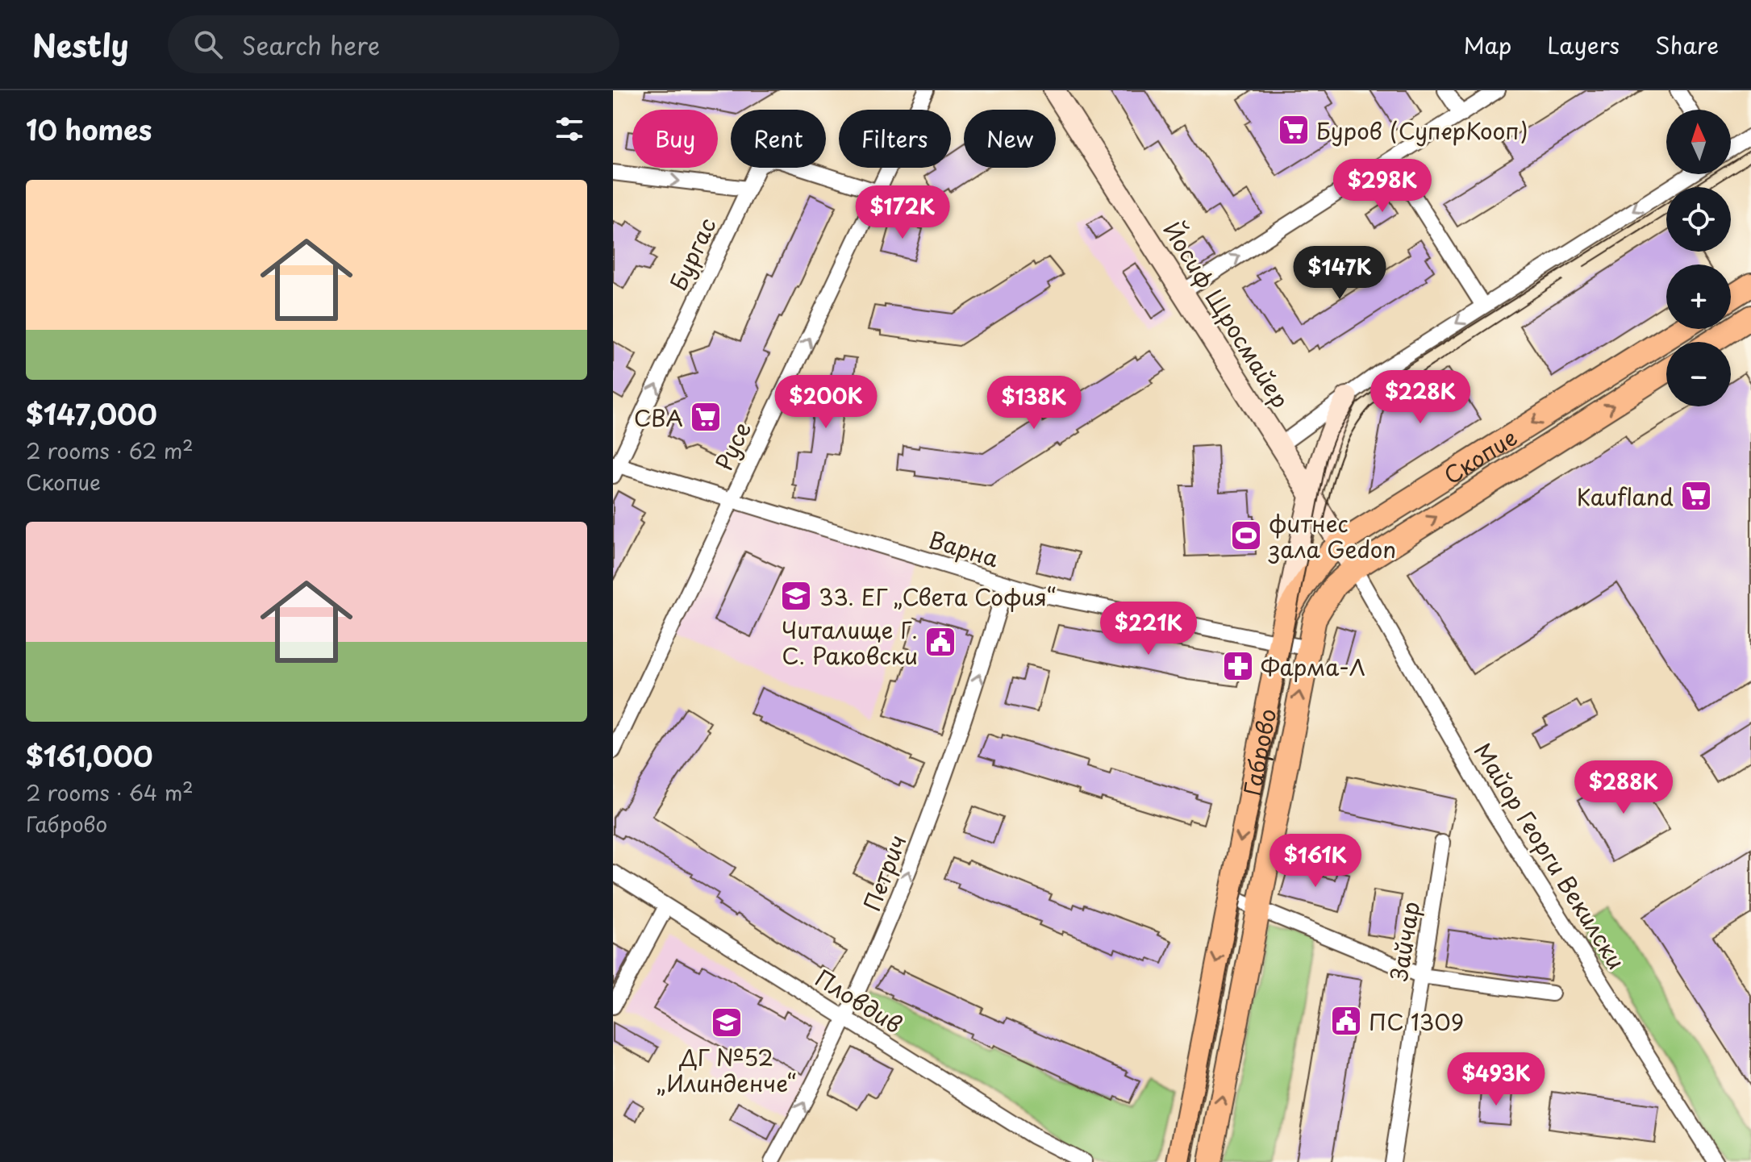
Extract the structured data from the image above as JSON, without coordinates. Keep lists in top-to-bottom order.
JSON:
{
  "streets": {
    "main road": ["Скопие", "Габрово"],
    "street": [
      "Бургас",
      "Йосиф Щросмайер",
      "Русе",
      "Варна",
      "Майор Георги Векилски",
      "Петрич",
      "Зайчар",
      "Пловдив"
    ]
  },
  "crossings": [
    ["Бургас", "Русе"],
    ["Бургас", "Варна"],
    ["Йосиф Щросмайер", "Скопие"],
    ["Йосиф Щросмайер", "Габрово"],
    ["Йосиф Щросмайер", "Майор Георги Векилски"],
    ["Русе", "Варна"],
    ["Скопие", "Габрово"],
    ["Скопие", "Майор Георги Векилски"],
    ["Варна", "Габрово"],
    ["Варна", "Петрич"],
    ["Петрич", "Пловдив"]
  ],
  "one_way": ["Бургас", "Русе", "Петрич"],
  "places": {
    "supermarket": ["Буров (СуперКооп)", "CBA", "Kaufland"],
    "sports": ["фитнес зала Gedon"],
    "school or university": ["33. ЕГ „Света София“", "ДГ №52 „Илинденче“"],
    "public building": ["Читалище Г. С. Раковски", "ПС 1309"],
    "pharmacy": ["Фарма-Л"]
  },
  "north": "top",
  "page": {
    "header": "Nestly",
    "search": "Search here",
    "nav": ["Map", "Layers", "Share"],
    "heading": "10 homes",
    "map_buttons": ["+", "−"],
    "chip": [
      "Buy",
      "Rent",
      "Filters",
      "New"
    ],
    "price": [
      "$298K",
      "$172K",
      "$147K",
      "$228K",
      "$200K",
      "$138K",
      "$221K",
      "$288K",
      "$161K",
      "$493K"
    ],
    "list": [
      {
        "name": "$147,000",
        "note": "2 rooms · 62 m² · Скопие"
      },
      {
        "name": "$161,000",
        "note": "2 rooms · 64 m² · Габрово"
      }
    ]
  }
}
